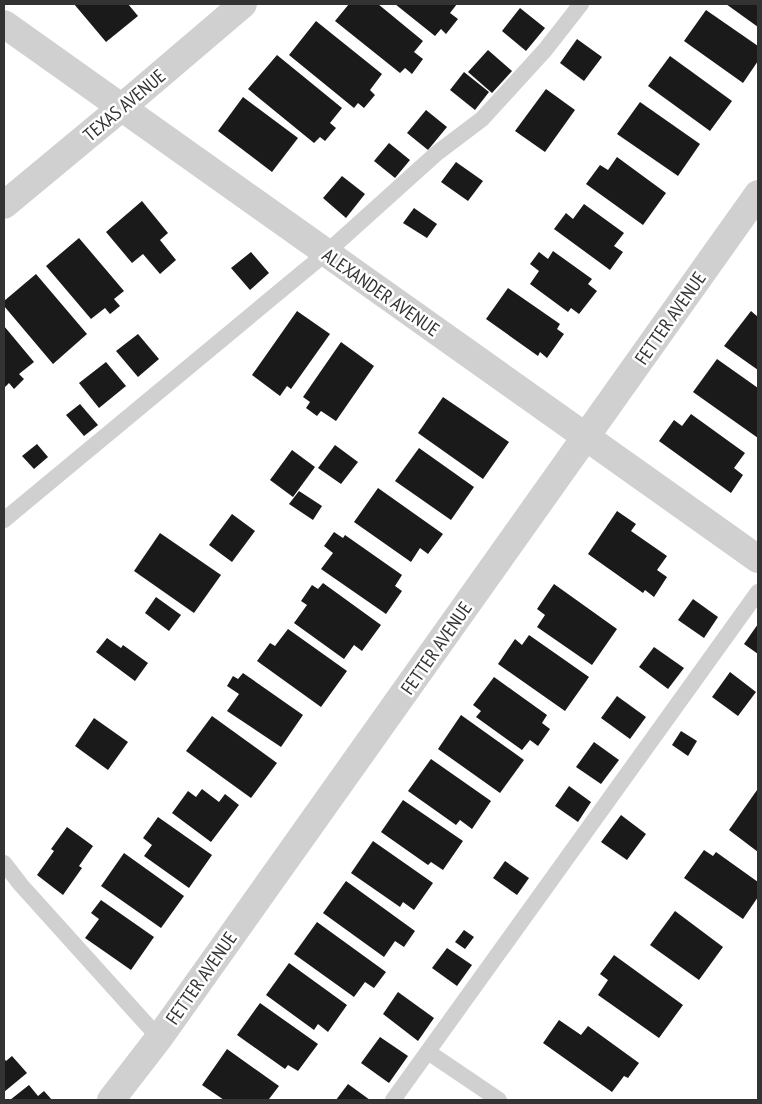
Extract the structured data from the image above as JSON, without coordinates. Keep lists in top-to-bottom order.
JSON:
{
  "streets": {
    "street": ["TEXAS AVENUE", "ALEXANDER AVENUE", "FETTER AVENUE"]
  },
  "crossings": [
    ["TEXAS AVENUE", "ALEXANDER AVENUE"],
    ["ALEXANDER AVENUE", "FETTER AVENUE"]
  ]
}
